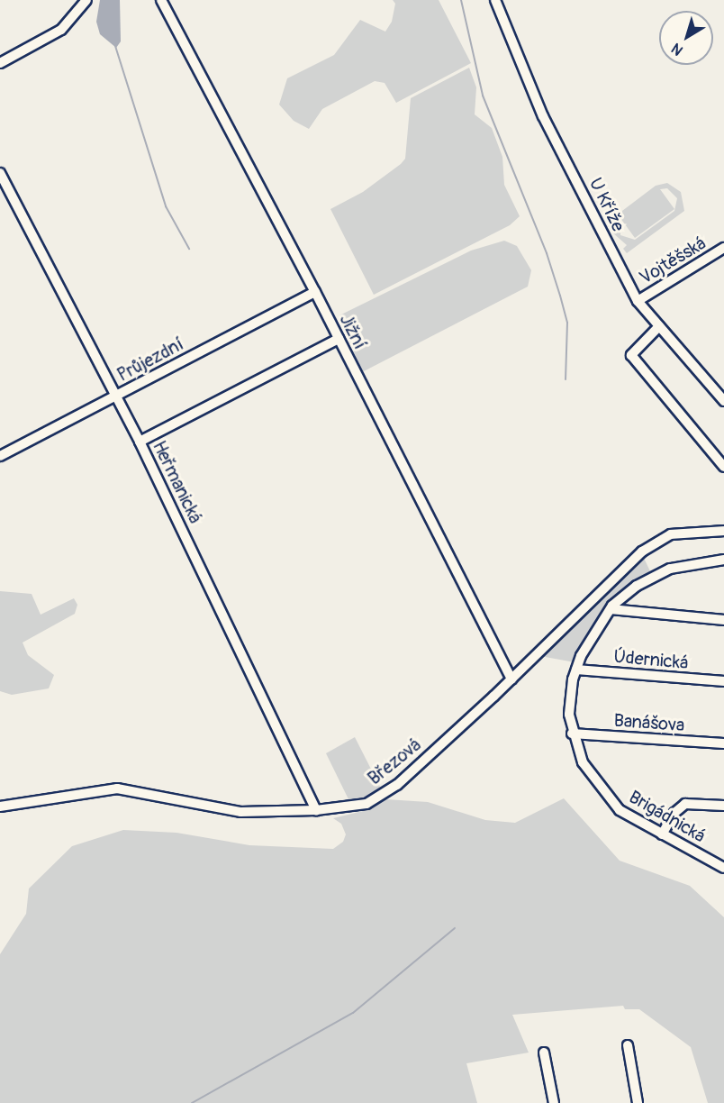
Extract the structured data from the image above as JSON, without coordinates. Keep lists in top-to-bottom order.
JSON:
{
  "streets": {
    "street": [
      "U Kříže",
      "Vojtěšská",
      "Jižní",
      "Průjezdní",
      "Heřmanická",
      "Údernická",
      "Banášova",
      "Březová",
      "Brigádnická"
    ]
  },
  "crossings": [
    ["U Kříže", "Vojtěšská"],
    ["Jižní", "Průjezdní"],
    ["Jižní", "Březová"],
    ["Průjezdní", "Heřmanická"],
    ["Heřmanická", "Březová"],
    ["Údernická", "Brigádnická"],
    ["Banášova", "Brigádnická"]
  ],
  "north": "bottom left"
}
